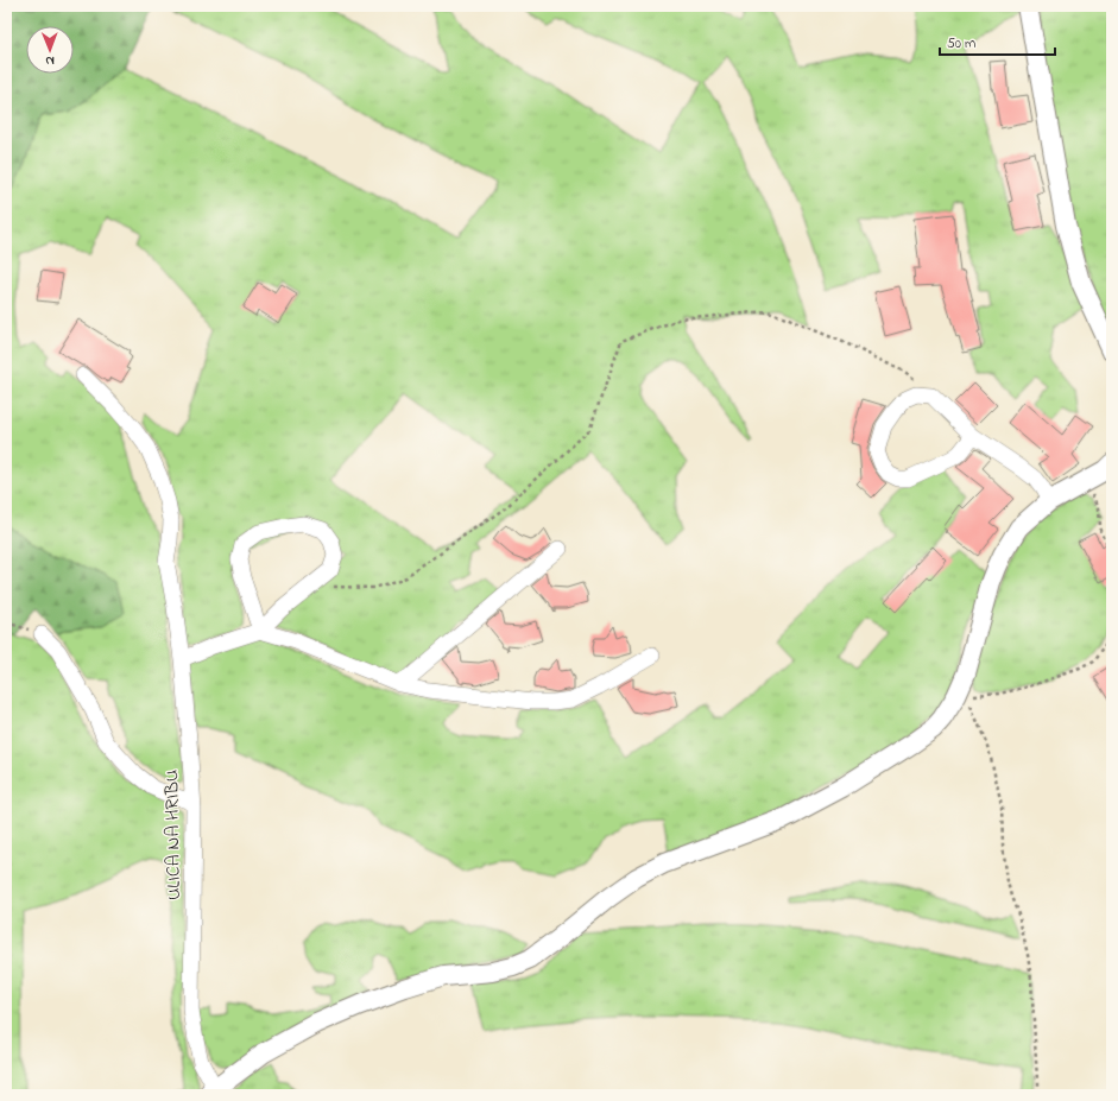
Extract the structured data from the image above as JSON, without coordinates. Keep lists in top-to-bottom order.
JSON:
{
  "streets": {
    "street": ["ULICA NA HRIBU"]
  },
  "scale_bar": "50 m",
  "north": "bottom"
}
